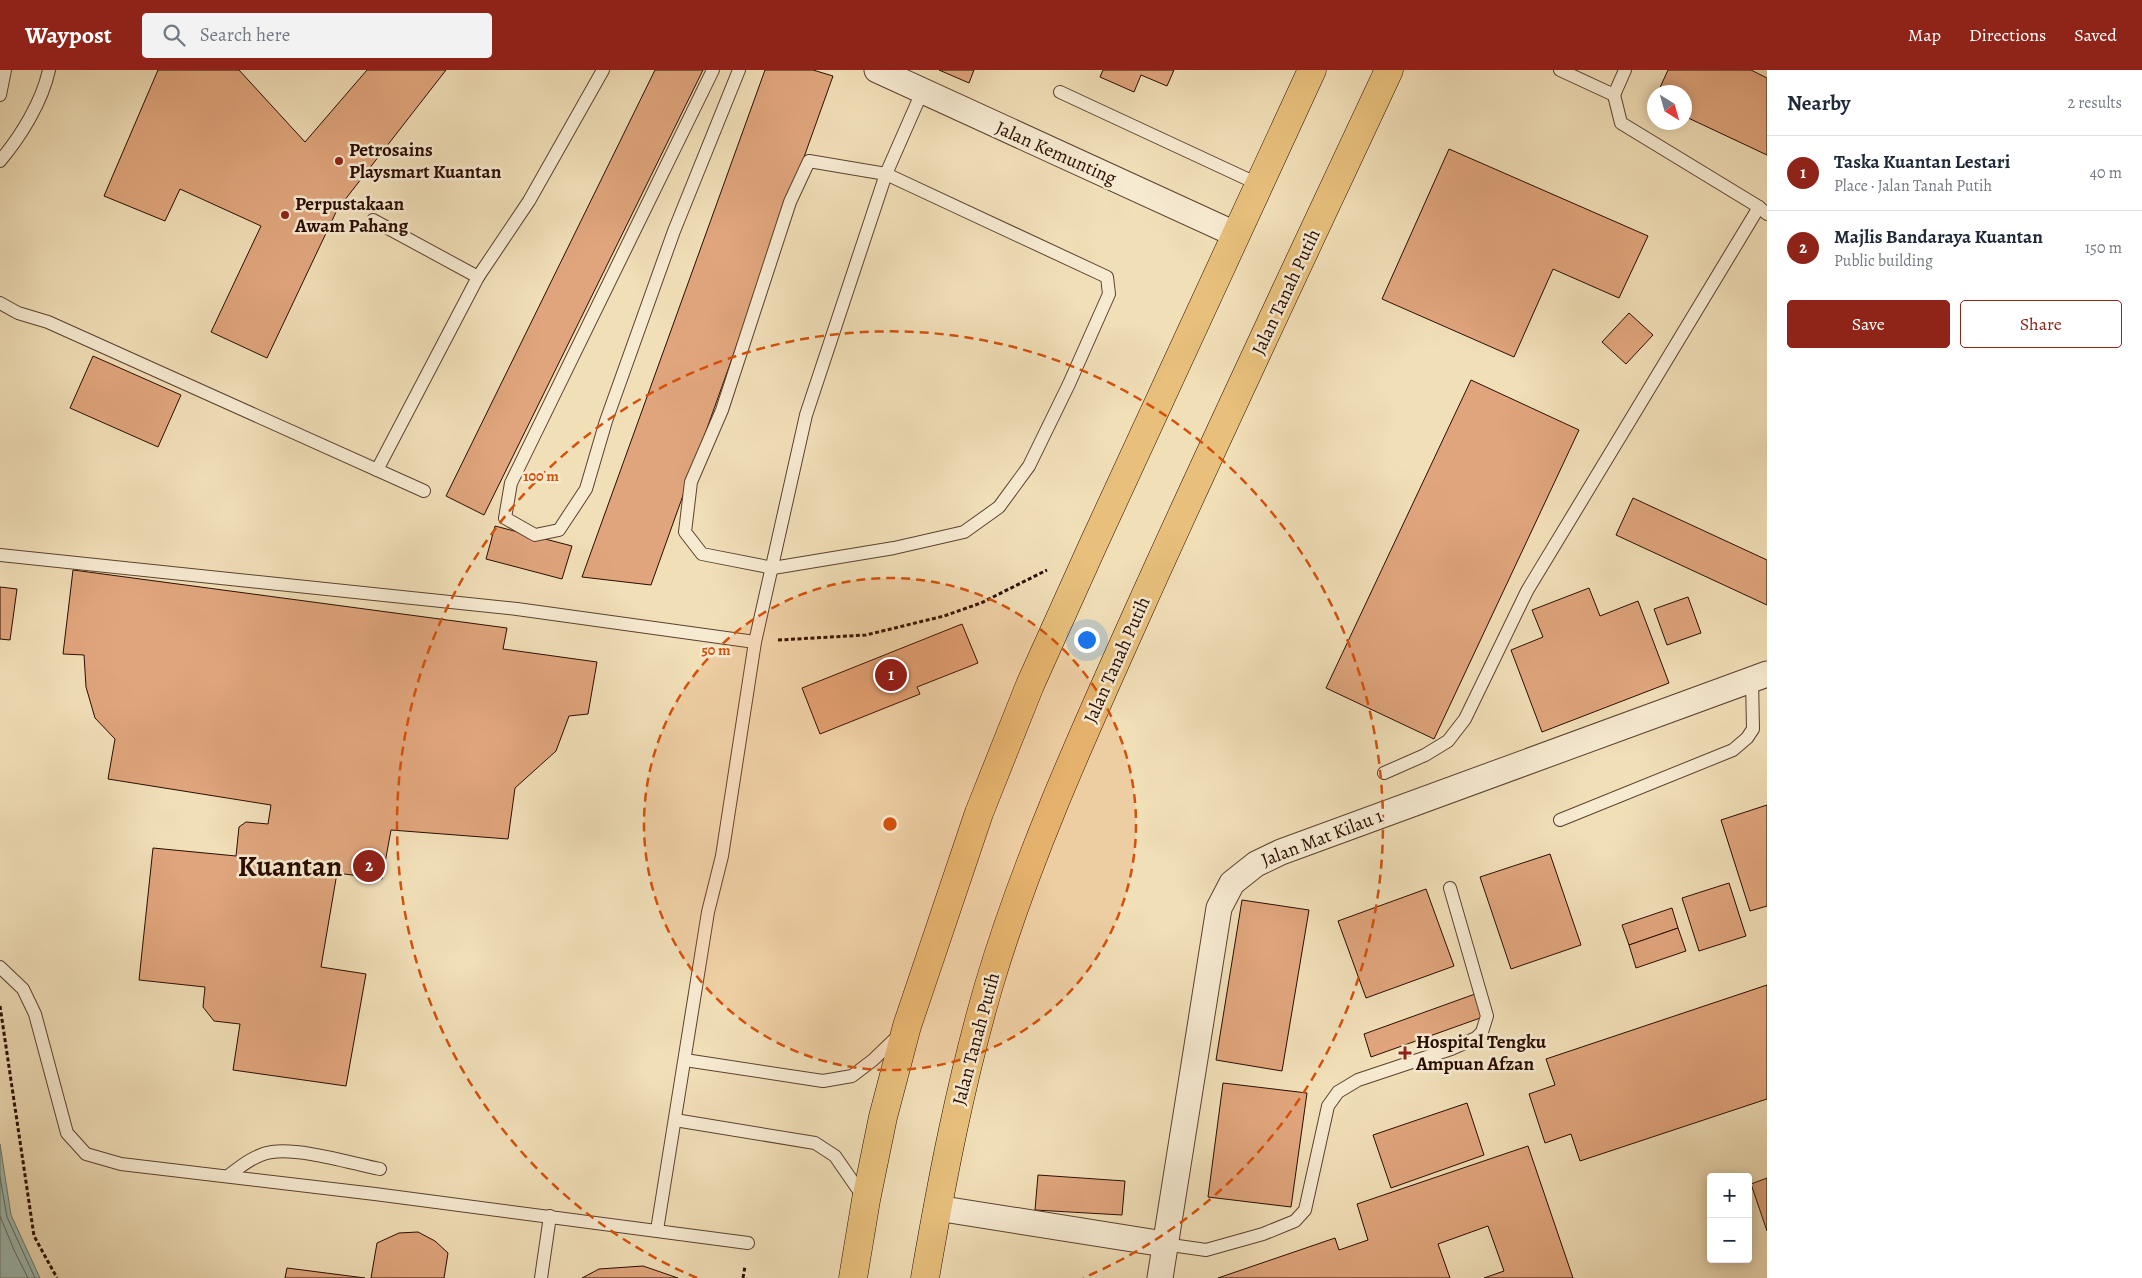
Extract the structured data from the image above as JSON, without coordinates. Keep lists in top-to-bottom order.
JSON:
{
  "streets": {
    "highway": ["Jalan Tanah Putih"],
    "street": ["Jalan Kemunting", "Jalan Mat Kilau 1"]
  },
  "districts": ["Kuantan"],
  "places": {
    "other": ["Petrosains Playsmart Kuantan", "Perpustakaan Awam Pahang"],
    "health": ["Hospital Tengku Ampuan Afzan"]
  },
  "north": "bottom right",
  "page": {
    "header": "Waypost",
    "search": "Search here",
    "nav": ["Map", "Directions", "Saved"],
    "heading": ["Nearby", "2 results"],
    "list": [
      {
        "mark": "1",
        "name": "Taska Kuantan Lestari",
        "note": "Place · Jalan Tanah Putih",
        "value": "40 m"
      },
      {
        "mark": "2",
        "name": "Majlis Bandaraya Kuantan",
        "note": "Public building",
        "value": "150 m"
      }
    ],
    "buttons": ["Save", "Share"],
    "pins": ["1", "2"],
    "map_buttons": ["+", "−"]
  },
  "rings": ["100 m", "50 m"]
}
